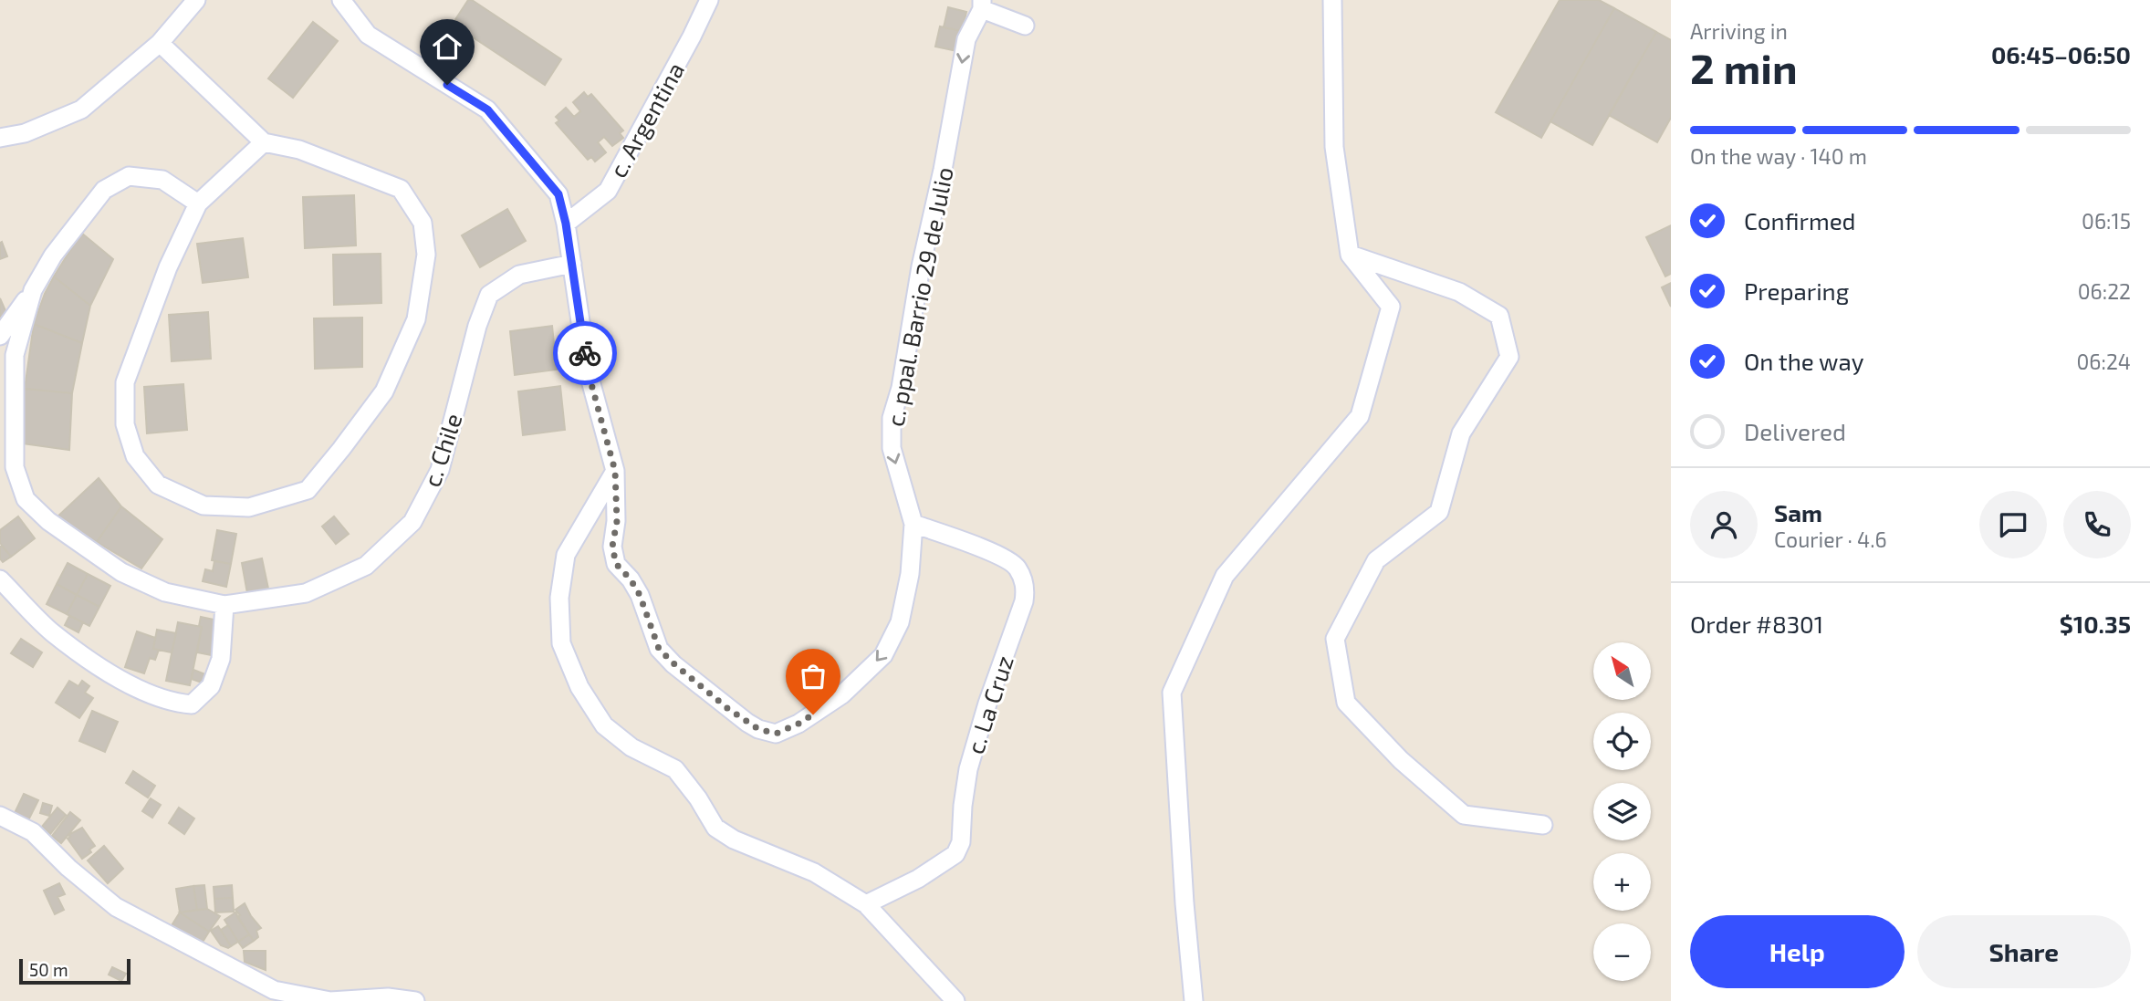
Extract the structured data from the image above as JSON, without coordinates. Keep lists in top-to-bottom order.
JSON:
{
  "streets": {
    "street": [
      "c. Argentina",
      "c. ppal. Barrio 29 de Julio",
      "c. Chile",
      "c. La Cruz"
    ]
  },
  "crossings": [
    ["c. ppal. Barrio 29 de Julio", "c. La Cruz"]
  ],
  "scale_bar": "50 m",
  "north": "top left",
  "page": {
    "heading": ["2 min", "Arriving in", "06:45–06:50"],
    "panel": [
      "Sam",
      "Courier · 4.6",
      "Order #8301",
      "$10.35"
    ],
    "bar": "On the way · 140 m",
    "list": [
      ["Confirmed", "06:15"],
      ["Preparing", "06:22"],
      ["On the way", "06:24"],
      "Delivered"
    ],
    "map_buttons": ["+", "−"],
    "buttons": ["Help", "Share"],
    "scale": "50 m"
  }
}
